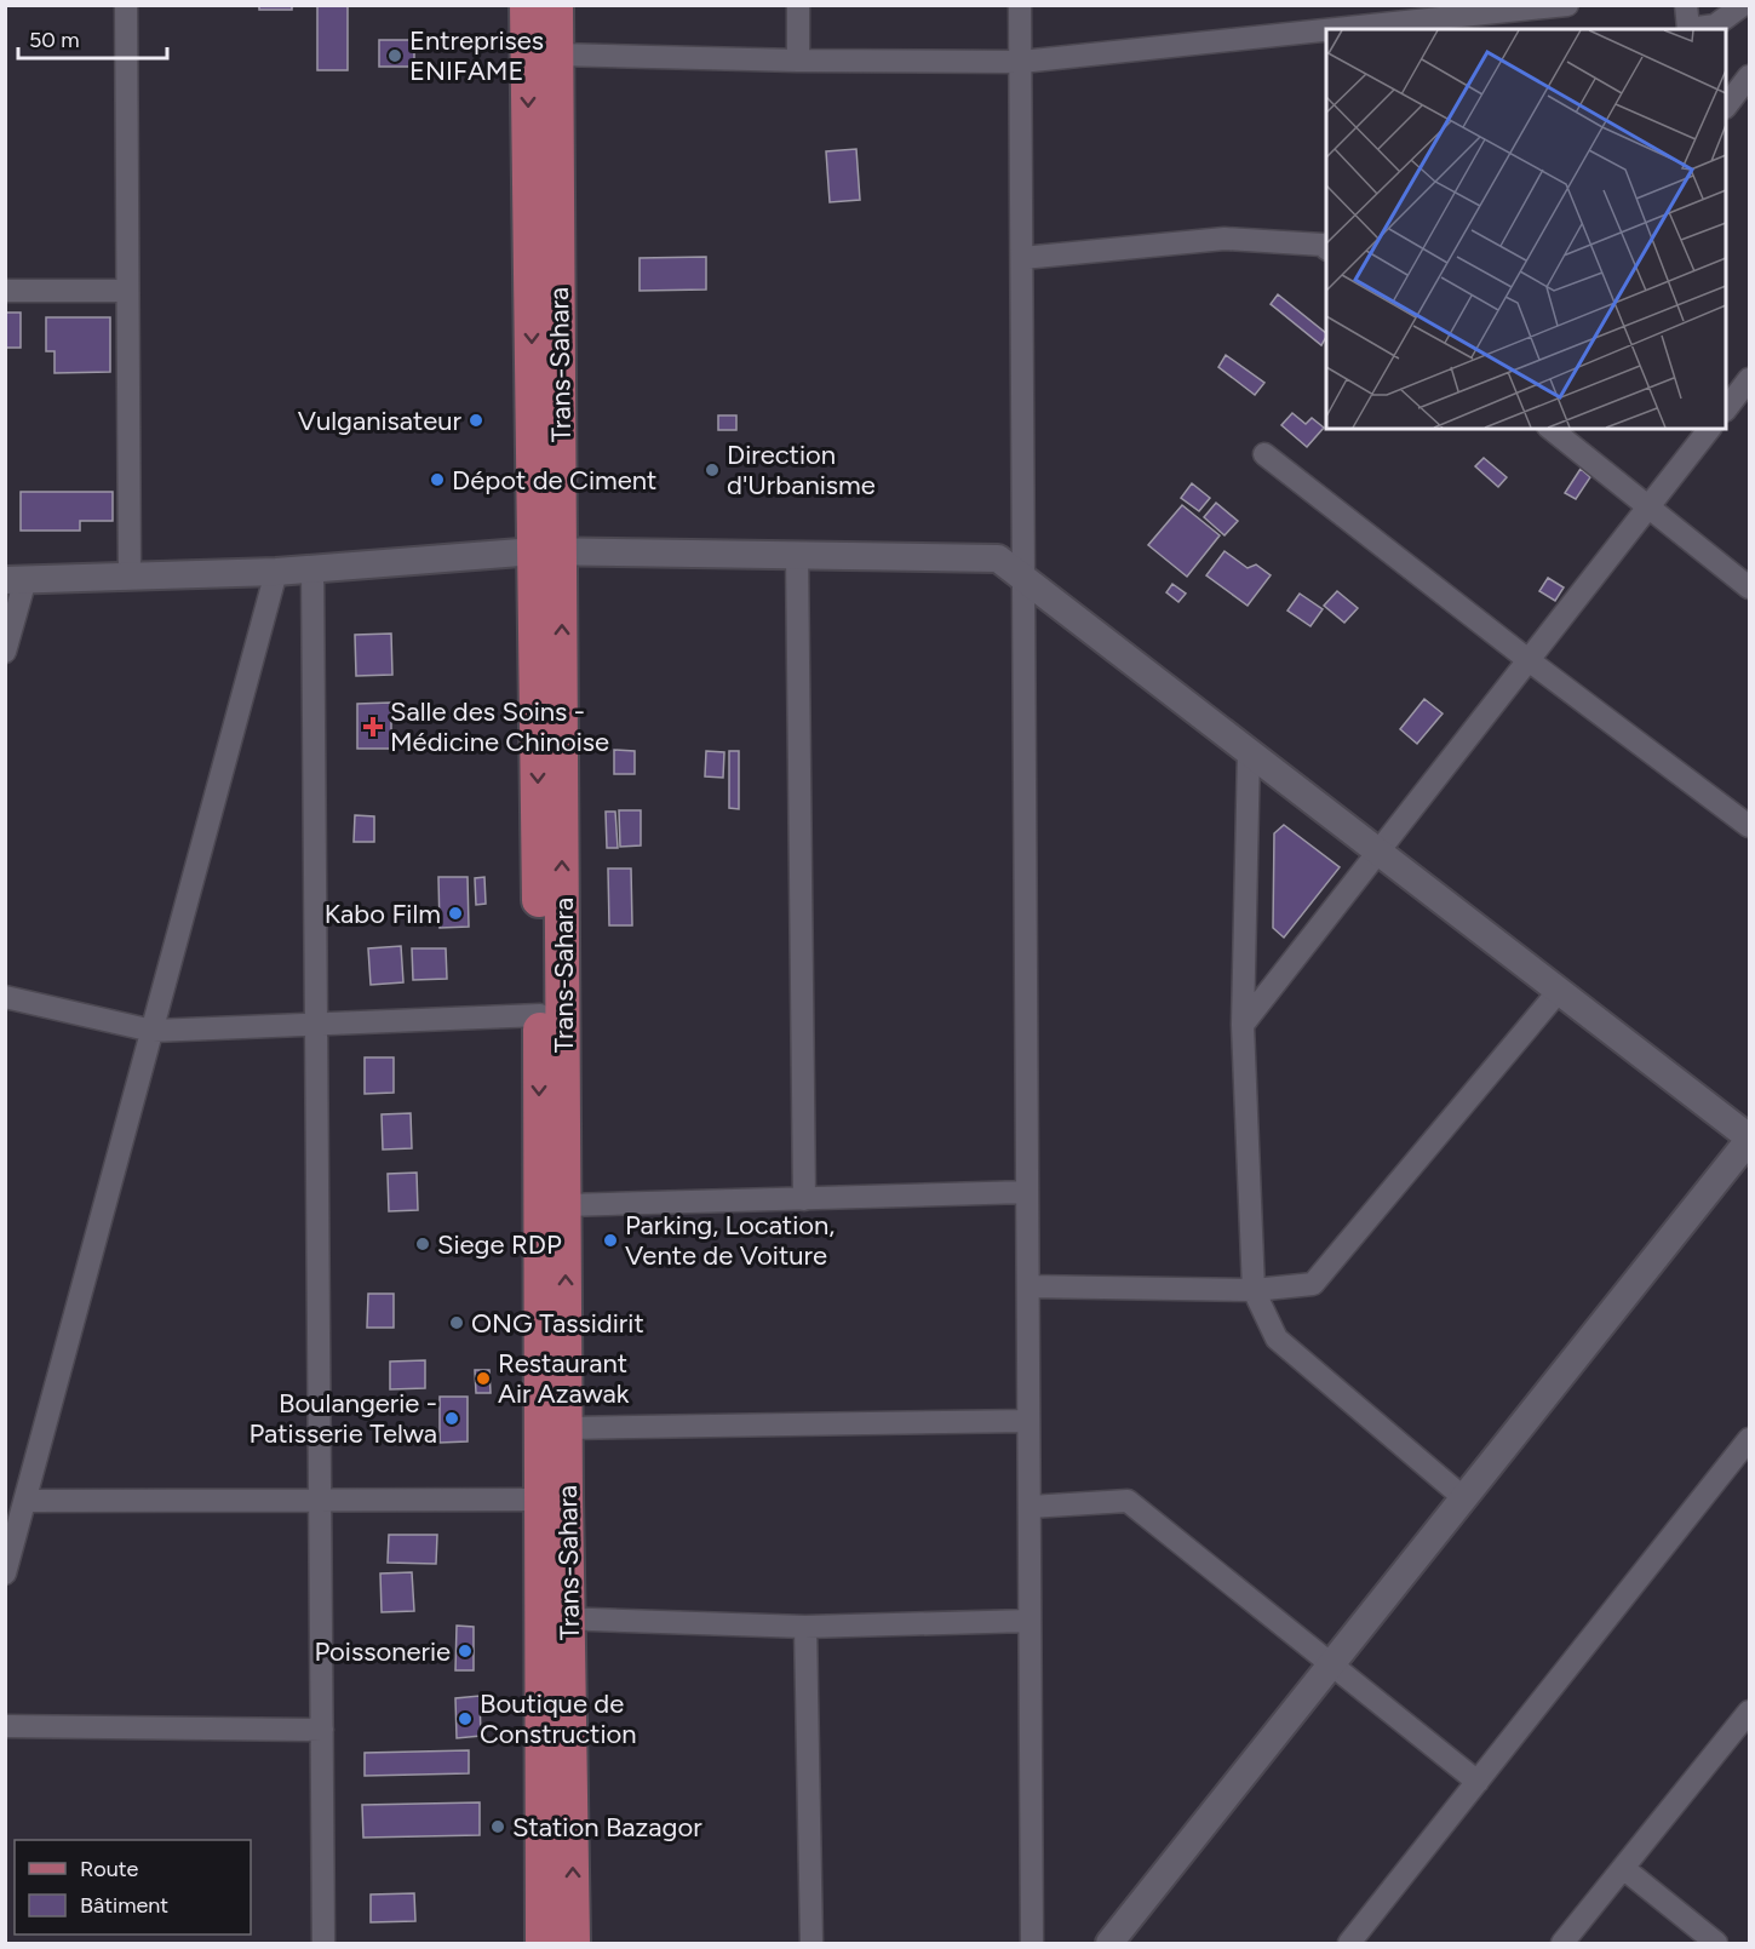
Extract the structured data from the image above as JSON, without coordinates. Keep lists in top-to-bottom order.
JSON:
{
  "streets": {
    "main road": ["Trans-Sahara"]
  },
  "places": {
    "other": [
      "Entreprises ENIFAME",
      "Vulganisateur",
      "Direction d'Urbanisme",
      "Dépot de Ciment",
      "Kabo Film",
      "Parking, Location, Vente de Voiture",
      "Siege RDP",
      "ONG Tassidirit",
      "Restaurant Air Azawak",
      "Boulangerie - Patisserie Telwa",
      "Poissonerie",
      "Boutique de Construction",
      "Station Bazagor"
    ],
    "health": ["Salle des Soins - Médicine Chinoise"]
  },
  "legend": ["Route", "Bâtiment"],
  "scale_bar": "50 m"
}
